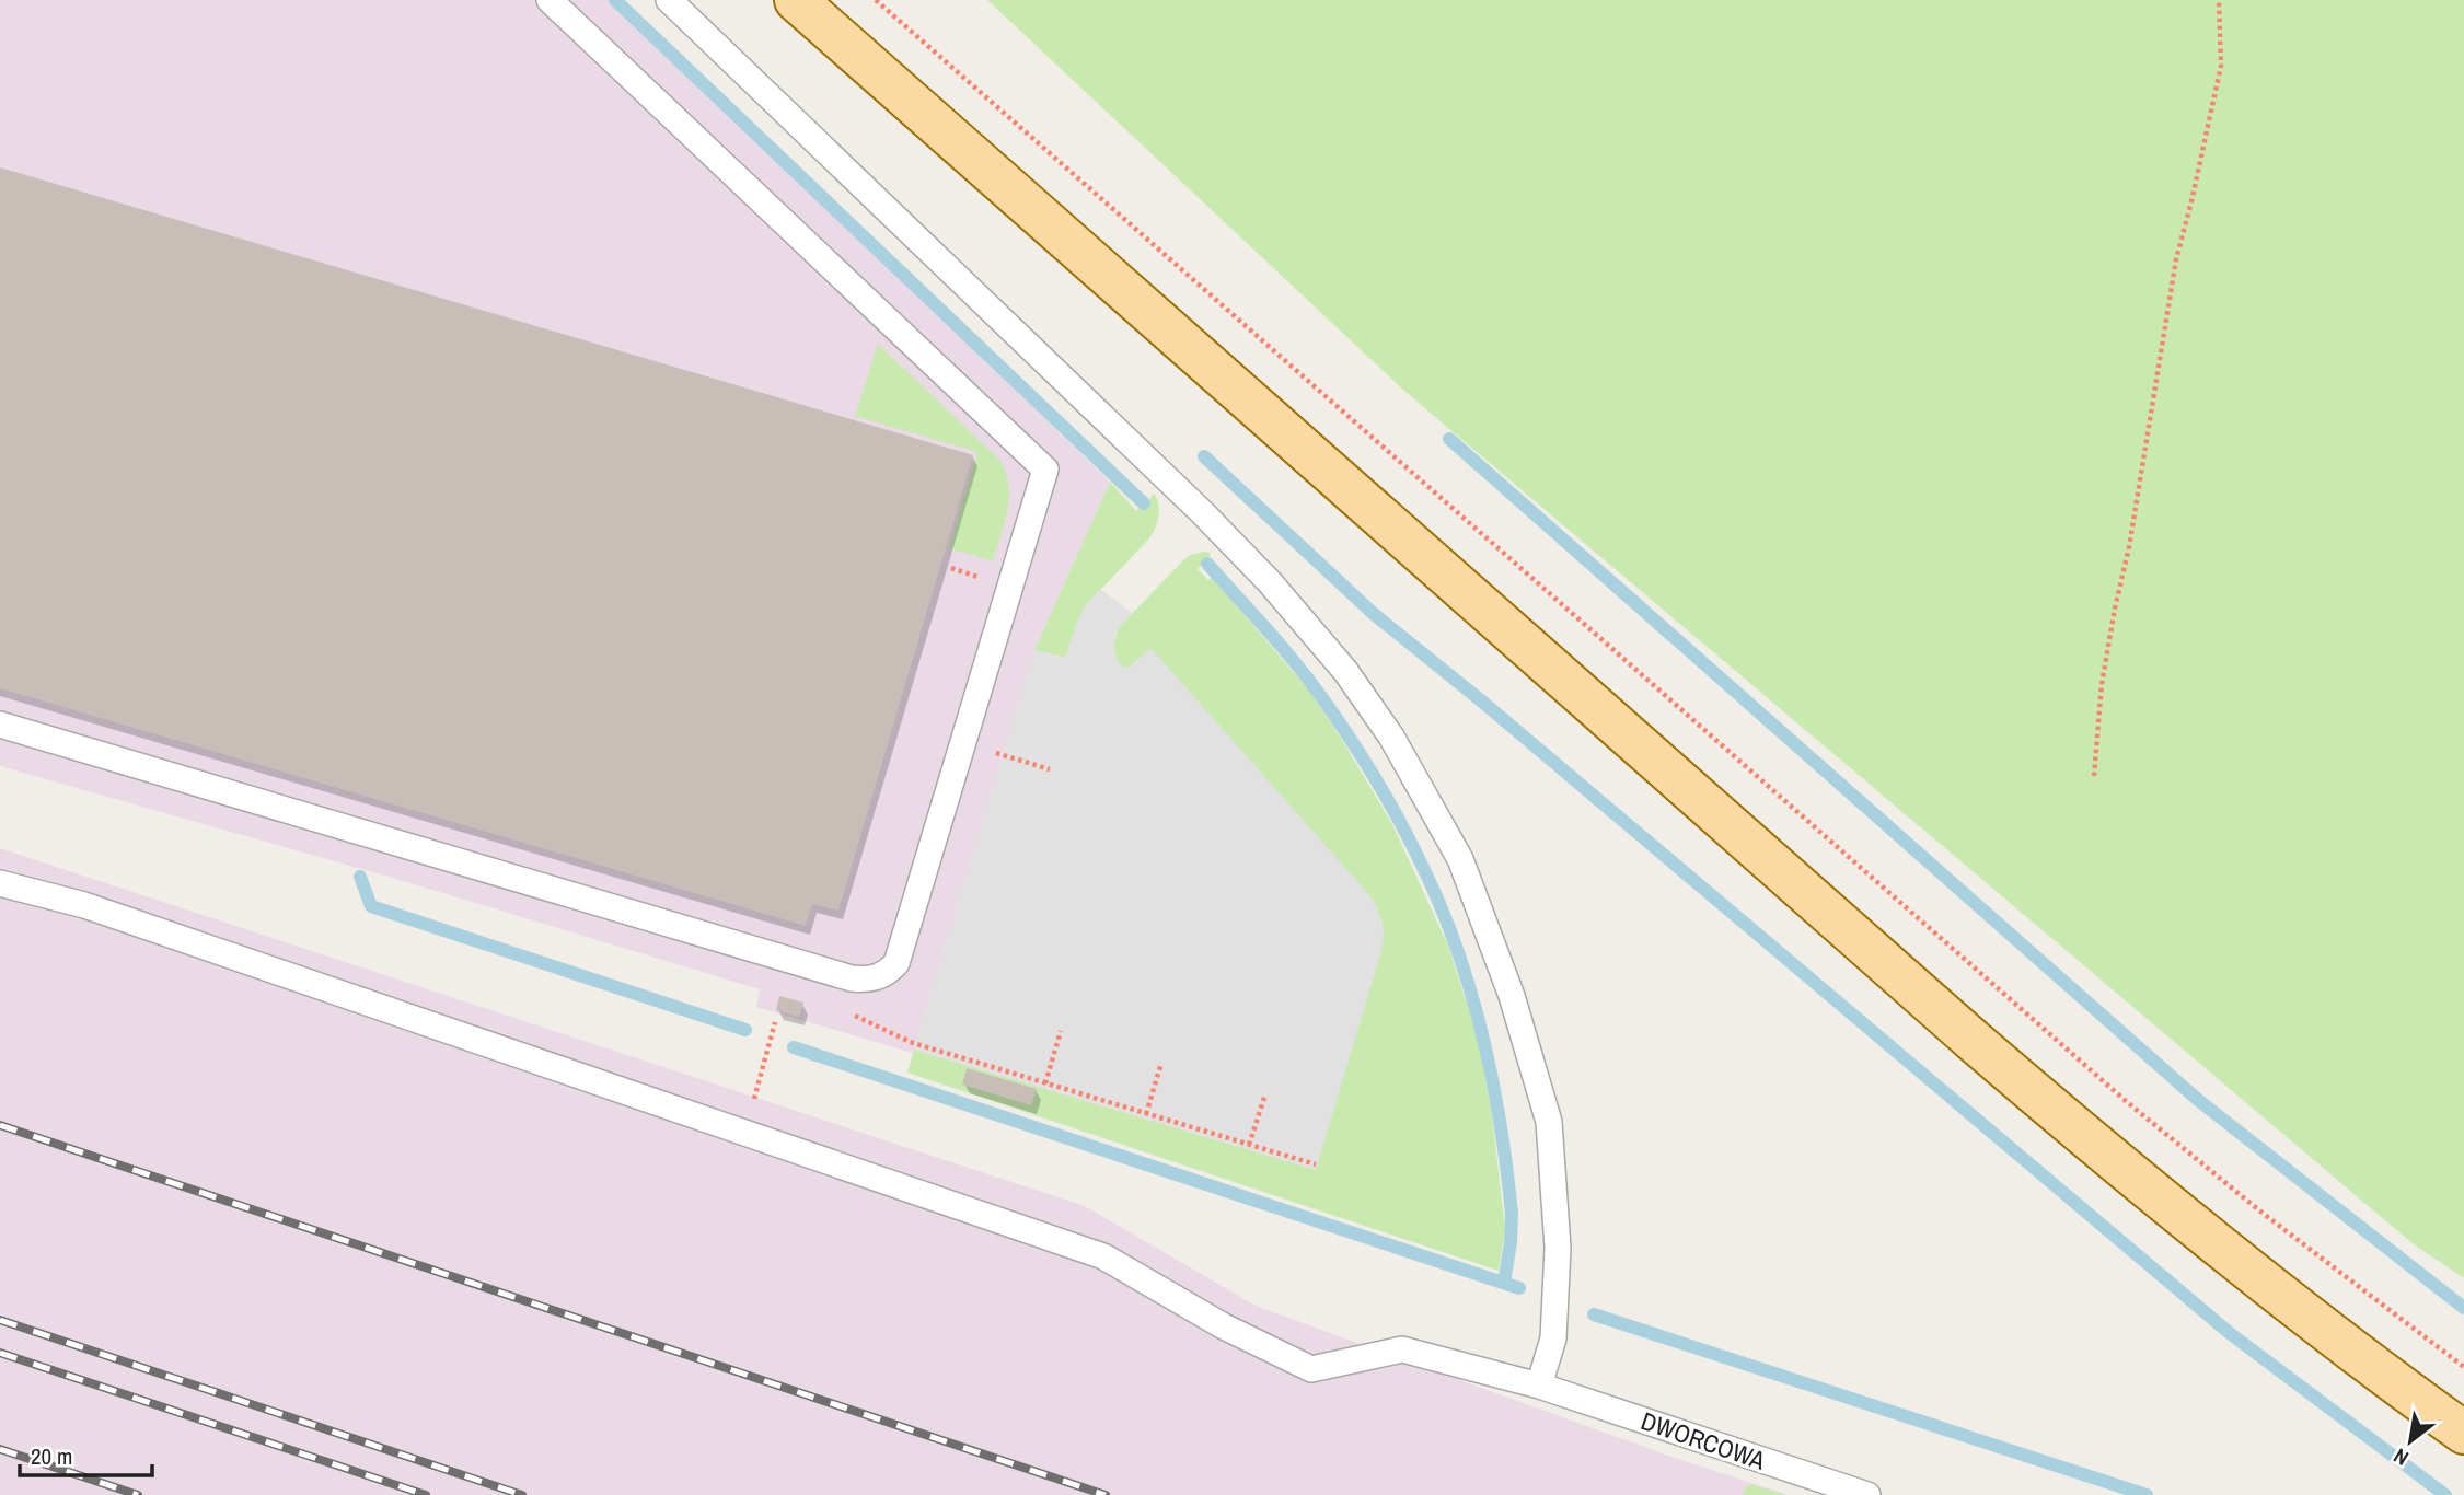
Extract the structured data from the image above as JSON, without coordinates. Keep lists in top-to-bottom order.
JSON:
{
  "streets": {
    "lane": ["DWORCOWA"]
  },
  "scale_bar": "20 m",
  "north": "bottom left"
}
